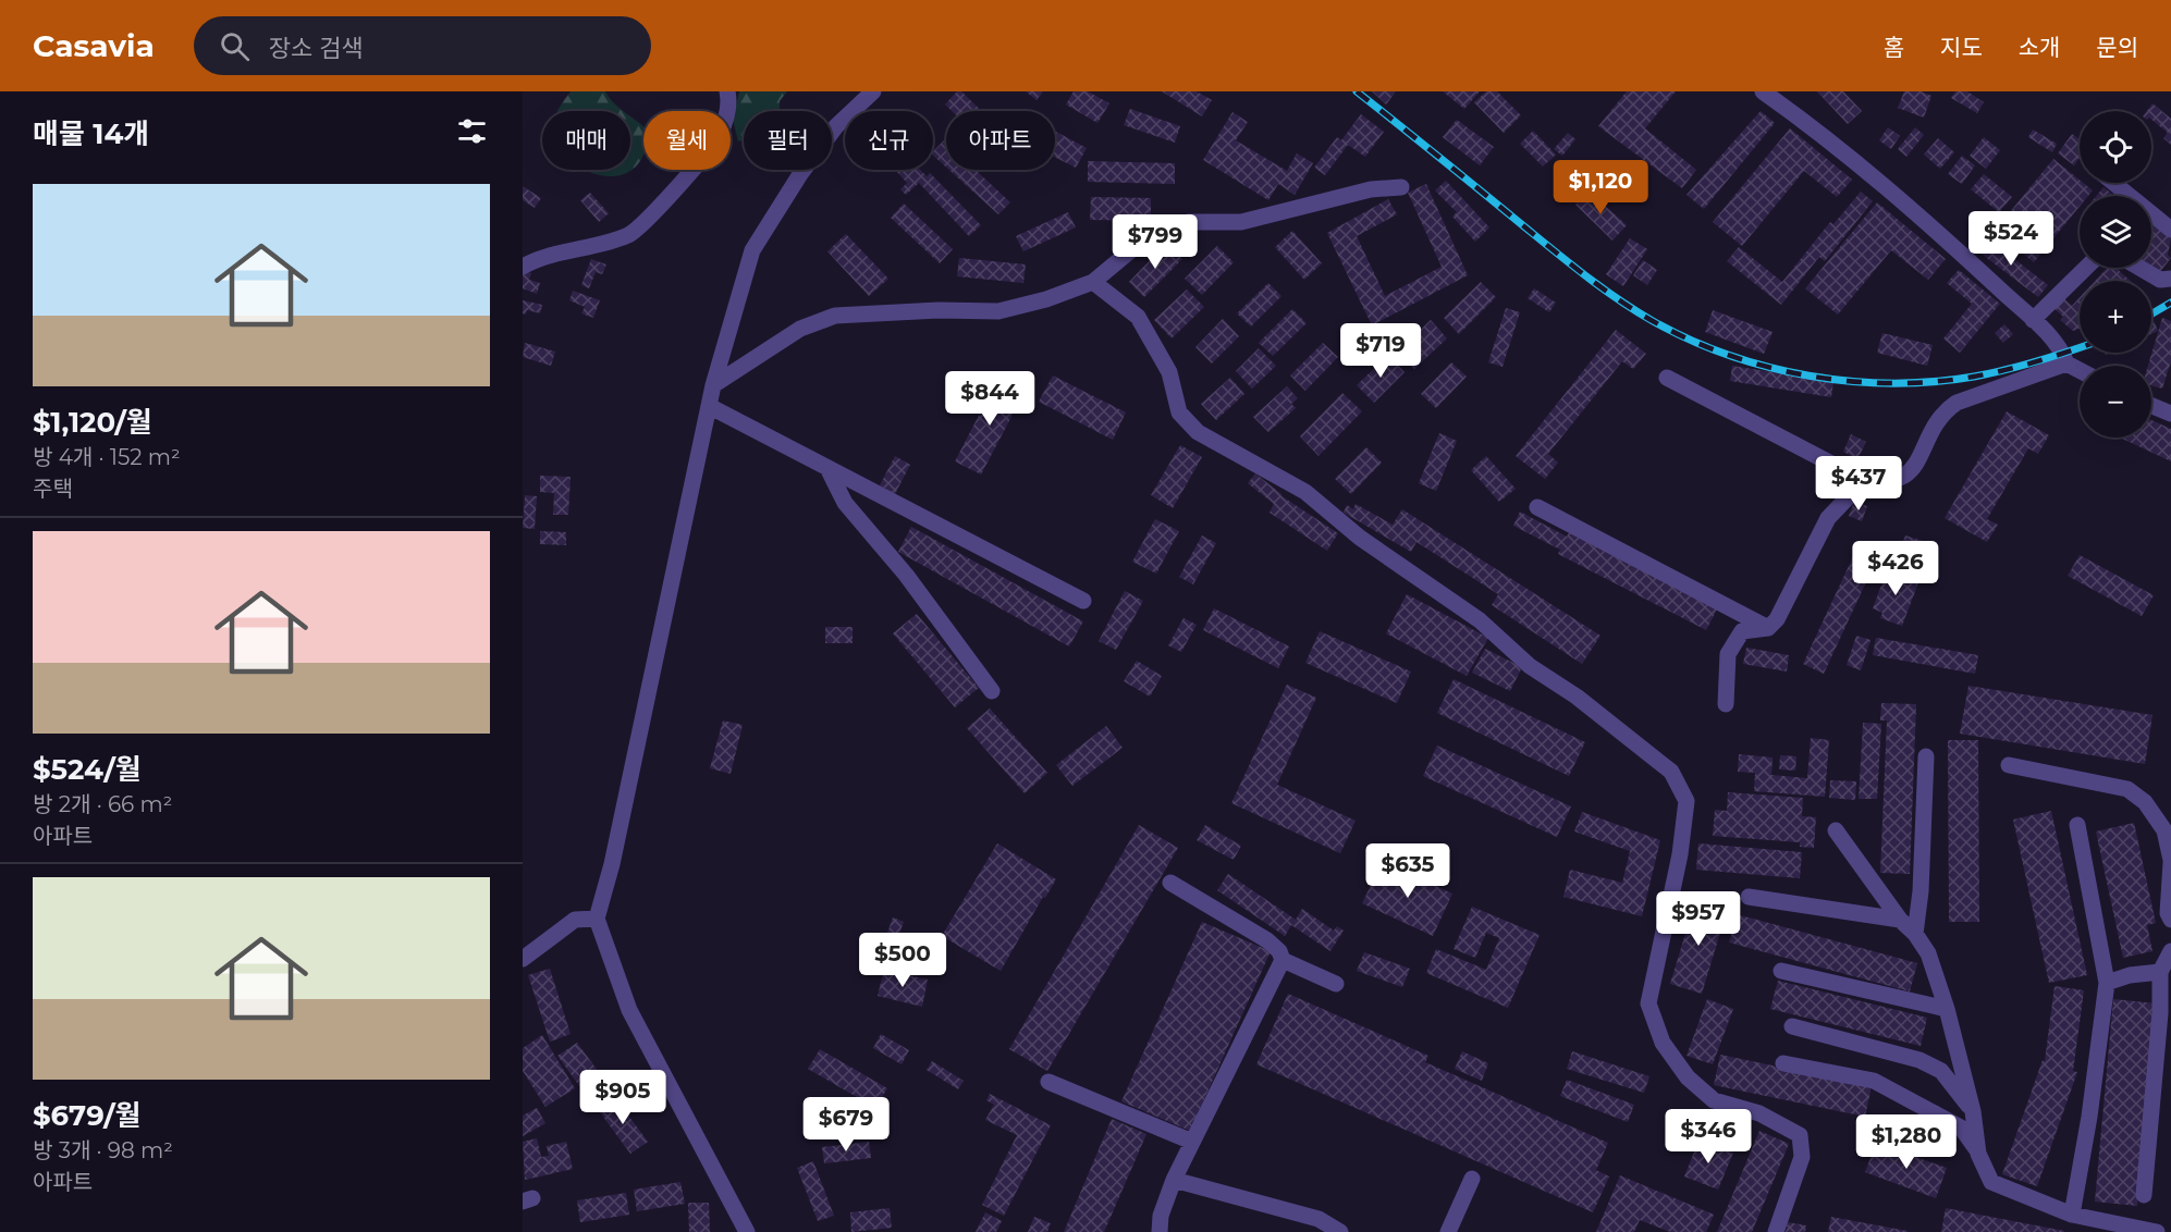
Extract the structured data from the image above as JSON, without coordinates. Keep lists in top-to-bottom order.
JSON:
{
  "page": {
    "header": "Casavia",
    "search": "장소 검색",
    "nav": [
      "홈",
      "지도",
      "소개",
      "문의"
    ],
    "heading": "매물 14개",
    "map_buttons": ["+", "−"],
    "chip": [
      "매매",
      "월세",
      "필터",
      "신규",
      "아파트"
    ],
    "price": [
      "$1,120",
      "$524",
      "$799",
      "$719",
      "$844",
      "$437",
      "$426",
      "$635",
      "$957",
      "$500",
      "$905",
      "$679",
      "$346",
      "$1,280"
    ],
    "list": [
      {
        "name": "$1,120/월",
        "note": "방 4개 · 152 m² · 주택"
      },
      {
        "name": "$524/월",
        "note": "방 2개 · 66 m² · 아파트"
      },
      {
        "name": "$679/월",
        "note": "방 3개 · 98 m² · 아파트"
      }
    ]
  }
}
